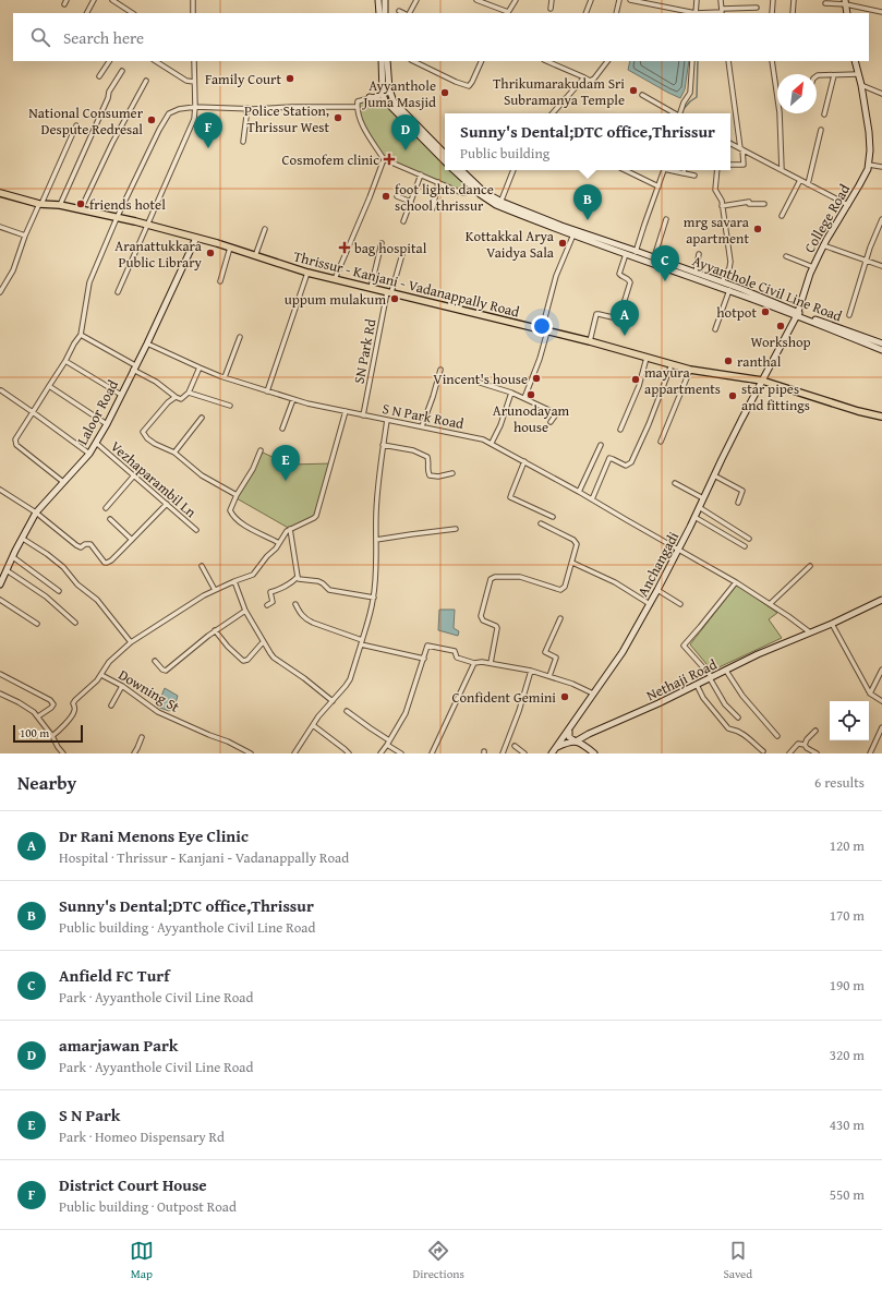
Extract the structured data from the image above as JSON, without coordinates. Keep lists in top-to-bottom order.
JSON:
{
  "streets": {
    "main road": [
      "College Road",
      "Thrissur - Kanjani - Vadanappally Road",
      "Ayyanthole Civil Line Road",
      "Laloor Road",
      "Anchangadi",
      "Nethaji Road"
    ],
    "street": [
      "SN Park Rd",
      "S N Park Road",
      "Vezhaparambil Ln",
      "Downing St"
    ]
  },
  "crossings": [
    ["College Road", "Thrissur - Kanjani - Vadanappally Road"],
    ["College Road", "Ayyanthole Civil Line Road"],
    ["College Road", "Anchangadi"],
    ["Thrissur - Kanjani - Vadanappally Road", "SN Park Rd"],
    ["Thrissur - Kanjani - Vadanappally Road", "Laloor Road"],
    ["Thrissur - Kanjani - Vadanappally Road", "Anchangadi"],
    ["SN Park Rd", "S N Park Road"],
    ["Laloor Road", "S N Park Road"],
    ["Laloor Road", "Vezhaparambil Ln"],
    ["S N Park Road", "Anchangadi"],
    ["Anchangadi", "Nethaji Road"]
  ],
  "places": {
    "other": [
      "Family Court",
      "Thrikumarakudam Sri Subramanya Temple",
      "Ayyanthole Juma Masjid",
      "Police Station, Thrissur West",
      "National Consumer Despute Redresal",
      "foot lights dance school thrissur",
      "friends hotel",
      "mrg savara apartment",
      "Kottakkal Arya Vaidya Sala",
      "Aranattukkara Public Library",
      "uppum mulakum",
      "hotpot",
      "Workshop",
      "ranthal",
      "Vincent's house",
      "mayura appartments",
      "Arunodayam house",
      "star pipes and fittings",
      "Confident Gemini"
    ],
    "health": ["Cosmofem clinic", "bag hospital"]
  },
  "scale_bar": "100 m",
  "north": "top right",
  "page": {
    "search": "Search here",
    "pins": [
      "F",
      "D",
      "B",
      "C",
      "A",
      "E"
    ],
    "popup": ["Sunny's Dental;DTC office,Thrissur", "Public building"],
    "scale": "100 m",
    "heading": ["Nearby", "6 results"],
    "list": [
      {
        "mark": "A",
        "name": "Dr Rani Menons Eye Clinic",
        "note": "Hospital · Thrissur - Kanjani - Vadanappally Road",
        "value": "120 m"
      },
      {
        "mark": "B",
        "name": "Sunny's Dental;DTC office,Thrissur",
        "note": "Public building · Ayyanthole Civil Line Road",
        "value": "170 m"
      },
      {
        "mark": "C",
        "name": "Anfield FC Turf",
        "note": "Park · Ayyanthole Civil Line Road",
        "value": "190 m"
      },
      {
        "mark": "D",
        "name": "amarjawan Park",
        "note": "Park · Ayyanthole Civil Line Road",
        "value": "320 m"
      },
      {
        "mark": "E",
        "name": "S N Park",
        "note": "Park · Homeo Dispensary Rd",
        "value": "430 m"
      },
      {
        "mark": "F",
        "name": "District Court House",
        "note": "Public building · Outpost Road",
        "value": "550 m"
      }
    ],
    "nav": ["Map", "Directions", "Saved"]
  }
}
